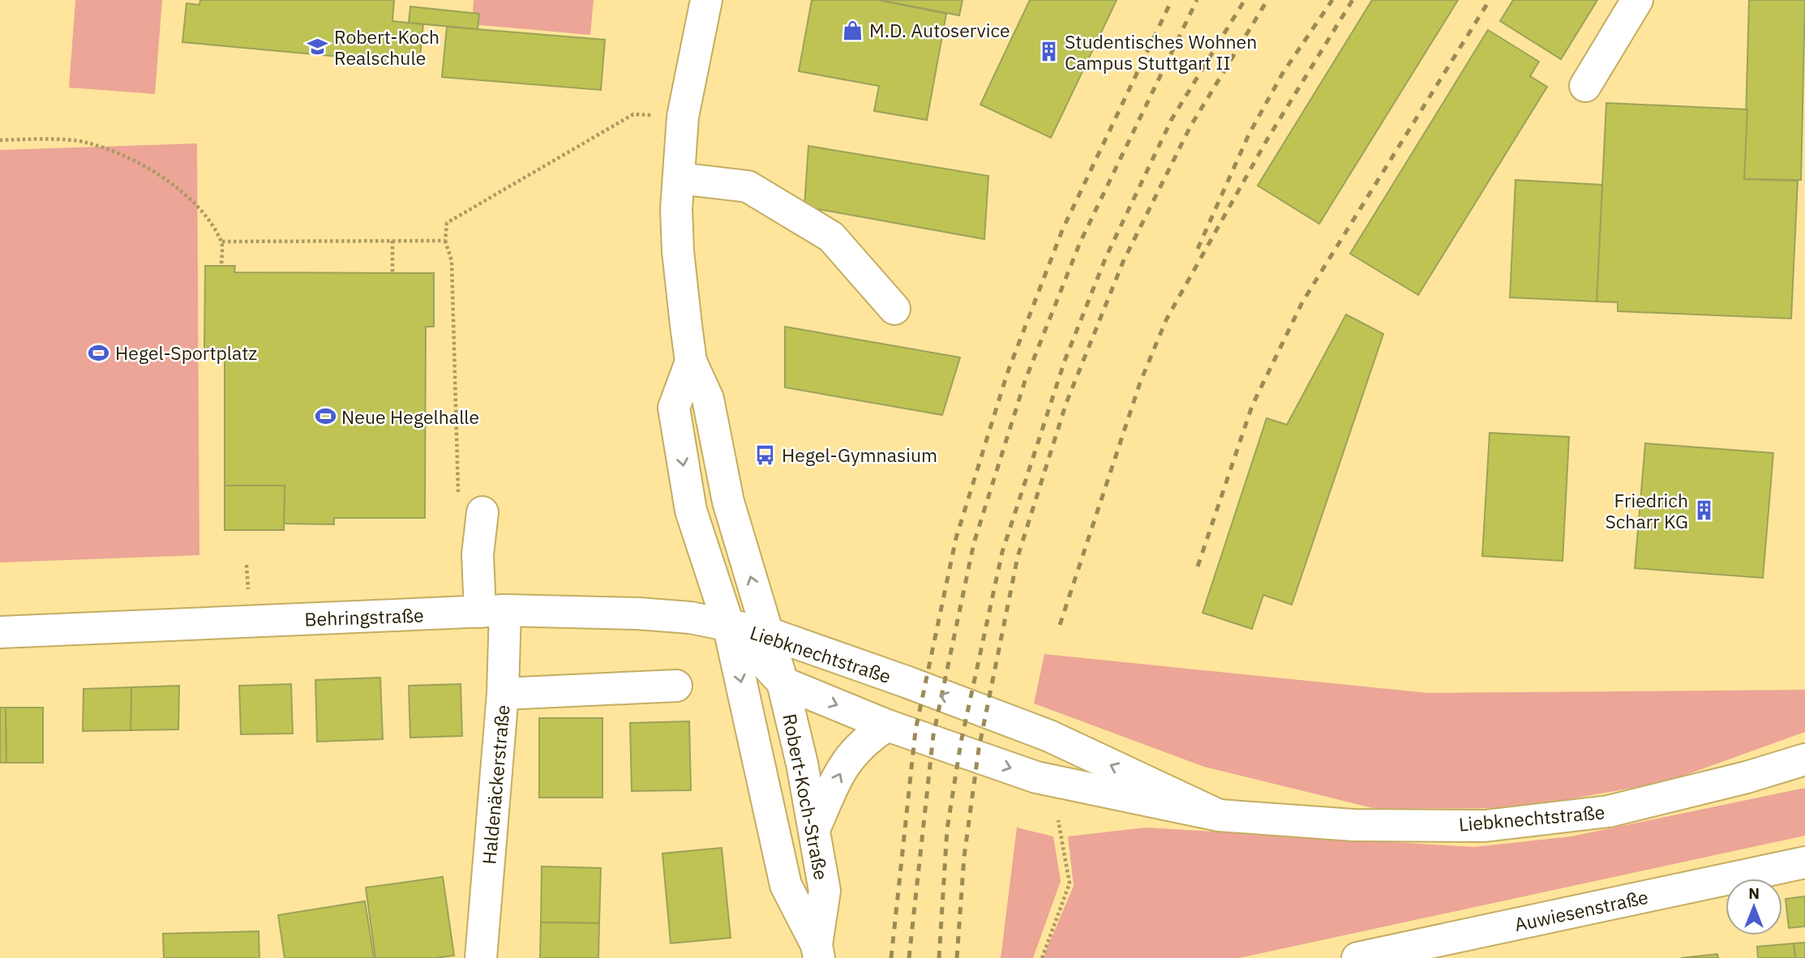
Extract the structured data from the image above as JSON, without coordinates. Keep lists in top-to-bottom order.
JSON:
{
  "streets": {
    "street": [
      "Behringstraße",
      "Liebknechtstraße",
      "Haldenäckerstraße",
      "Robert-Koch-Straße",
      "Auwiesenstraße"
    ]
  },
  "crossings": [
    ["Behringstraße", "Liebknechtstraße"],
    ["Behringstraße", "Haldenäckerstraße"],
    ["Behringstraße", "Robert-Koch-Straße"],
    ["Liebknechtstraße", "Robert-Koch-Straße"]
  ],
  "places": {
    "shop": ["M.D. Autoservice"],
    "school or university": ["Robert-Koch Realschule"],
    "building": ["Studentisches Wohnen Campus Stuttgart II", "Friedrich Scharr KG"],
    "sports": ["Hegel-Sportplatz", "Neue Hegelhalle"],
    "bus stop": ["Hegel-Gymnasium"]
  },
  "north": "top"
}
